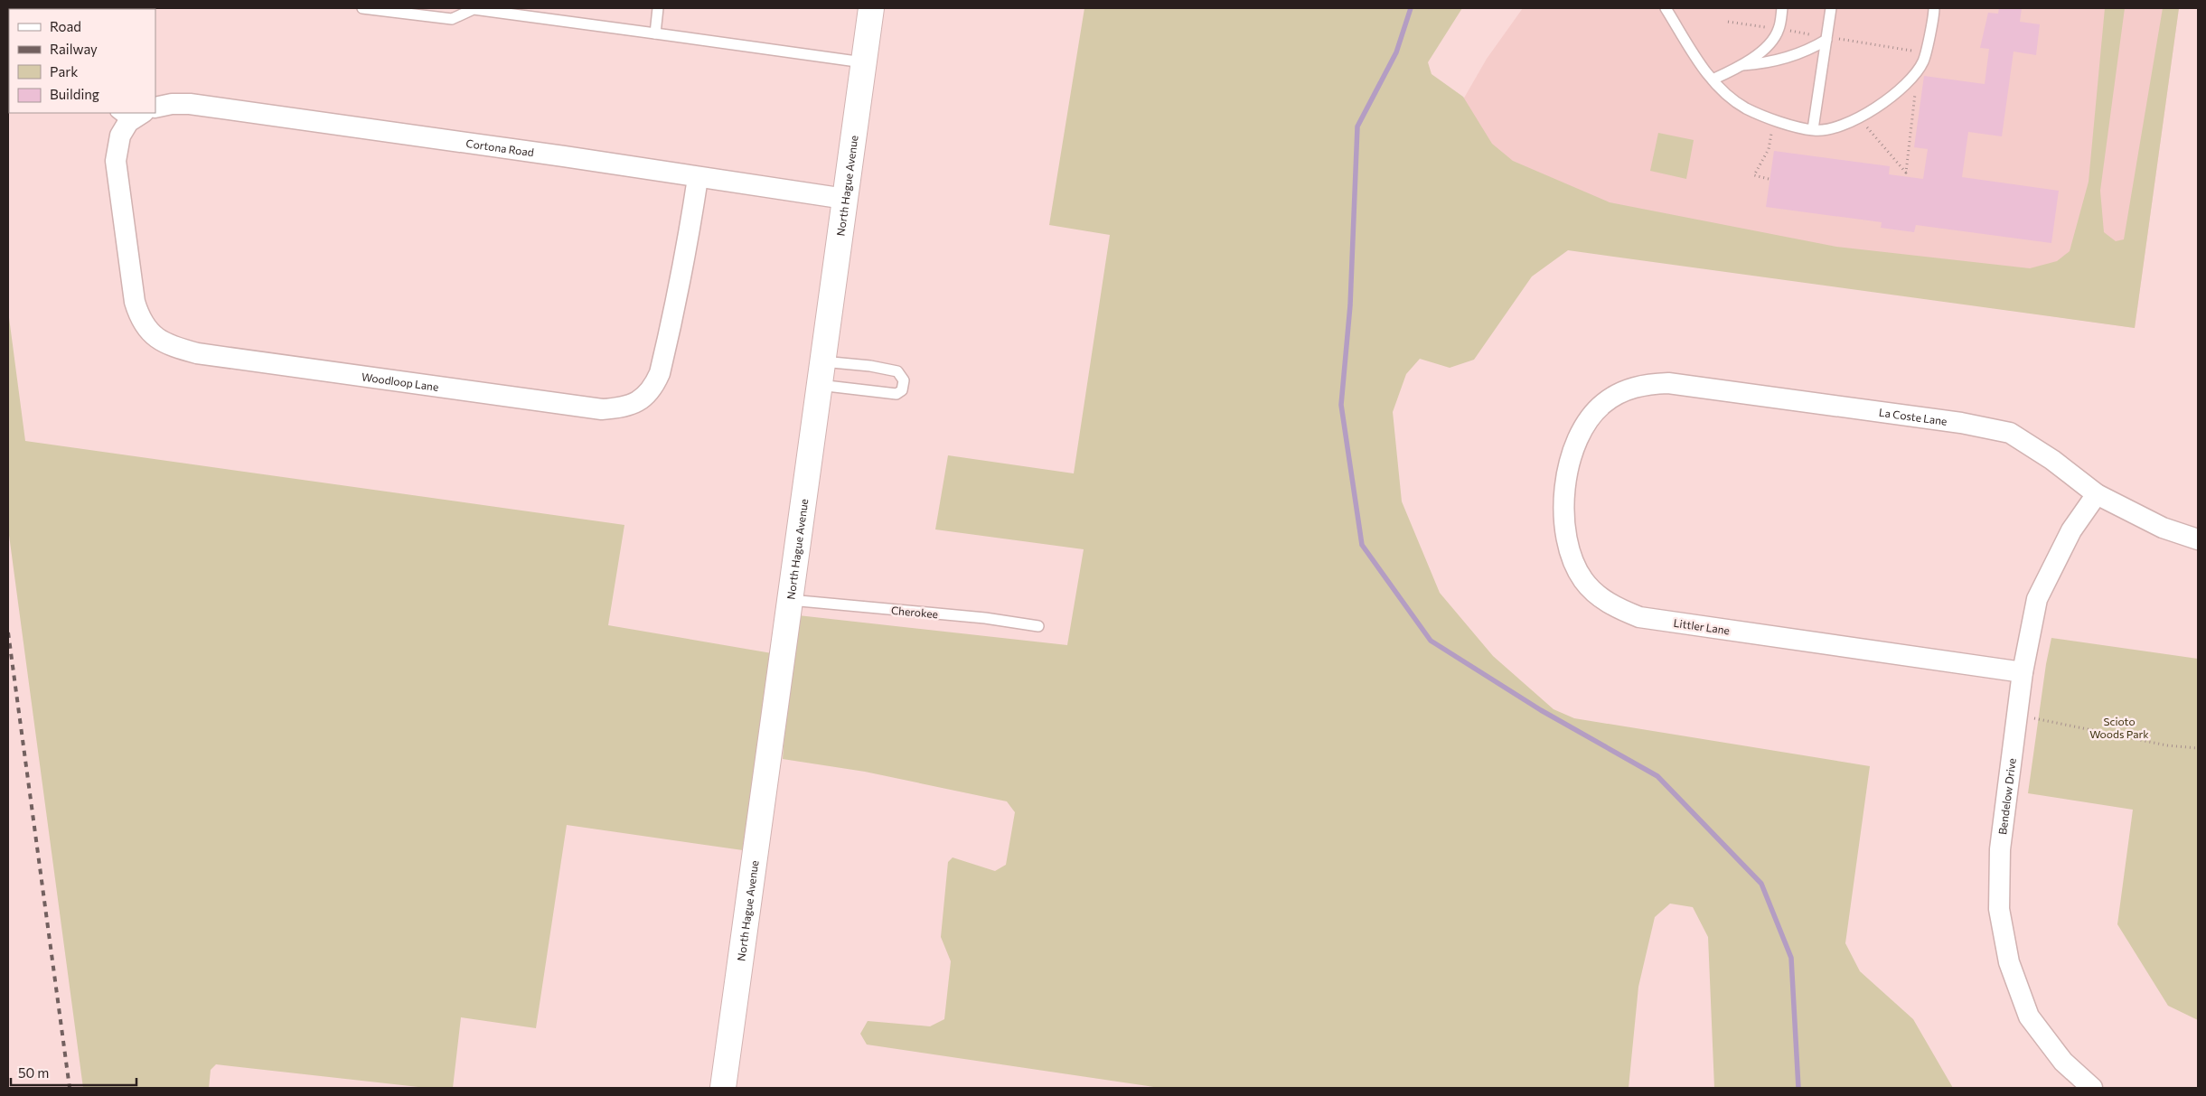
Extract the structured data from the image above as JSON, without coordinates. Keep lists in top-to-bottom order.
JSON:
{
  "streets": {
    "main road": ["North Hague Avenue"],
    "street": [
      "Cortona Road",
      "Woodloop Lane",
      "La Coste Lane",
      "Littler Lane",
      "Bendelow Drive"
    ],
    "lane": ["Cherokee"]
  },
  "crossings": [
    ["Cortona Road", "North Hague Avenue"],
    ["Cortona Road", "Woodloop Lane"],
    ["North Hague Avenue", "Cherokee"],
    ["La Coste Lane", "Littler Lane"],
    ["La Coste Lane", "Bendelow Drive"],
    ["Littler Lane", "Bendelow Drive"]
  ],
  "parks": ["Scioto Woods Park"],
  "legend": [
    "Road",
    "Railway",
    "Park",
    "Building"
  ],
  "scale_bar": "50 m"
}
